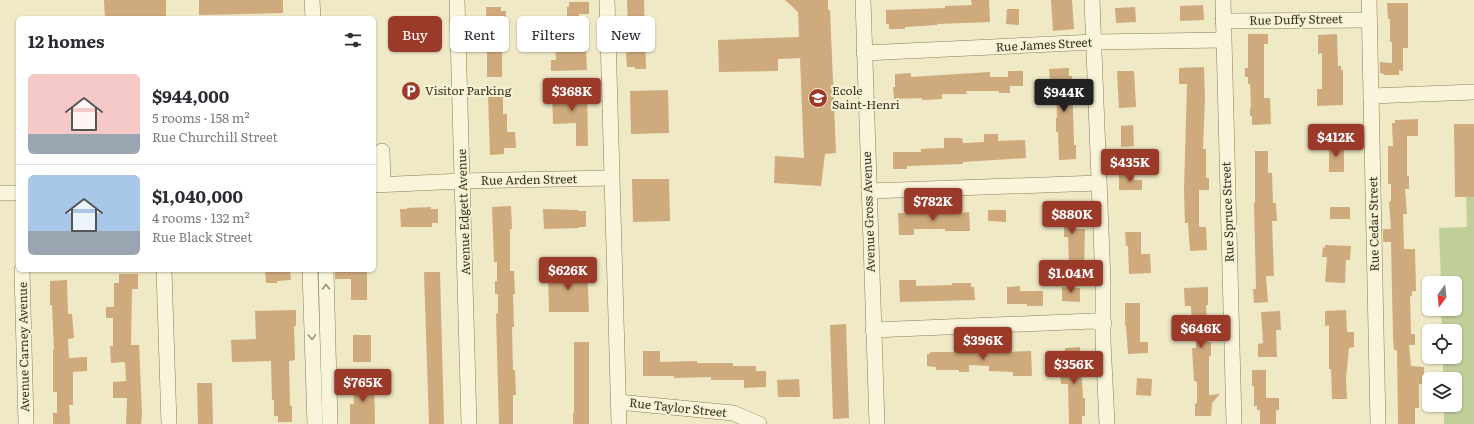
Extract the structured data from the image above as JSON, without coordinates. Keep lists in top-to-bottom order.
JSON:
{
  "streets": {
    "street": [
      "Rue Duffy Street",
      "Rue James Street",
      "Rue Arden Street",
      "Avenue Edgett Avenue",
      "Avenue Gross Avenue",
      "Rue Spruce Street",
      "Rue Cedar Street",
      "Avenue Carney Avenue",
      "Rue Taylor Street"
    ]
  },
  "crossings": [
    ["Rue Duffy Street", "Rue Spruce Street"],
    ["Rue Duffy Street", "Rue Cedar Street"],
    ["Rue James Street", "Avenue Gross Avenue"],
    ["Rue James Street", "Rue Spruce Street"],
    ["Rue Arden Street", "Avenue Edgett Avenue"]
  ],
  "places": {
    "parking": ["Visitor Parking"],
    "school or university": ["Ecole Saint-Henri"]
  },
  "north": "bottom",
  "page": {
    "chip": [
      "Buy",
      "Rent",
      "Filters",
      "New"
    ],
    "heading": "12 homes",
    "list": [
      {
        "name": "$944,000",
        "note": "5 rooms · 158 m² · Rue Churchill Street"
      },
      {
        "name": "$1,040,000",
        "note": "4 rooms · 132 m² · Rue Black Street"
      }
    ],
    "price": [
      "$368K",
      "$944K",
      "$412K",
      "$435K",
      "$782K",
      "$880K",
      "$626K",
      "$1.04M",
      "$646K",
      "$396K",
      "$356K",
      "$765K"
    ]
  }
}
